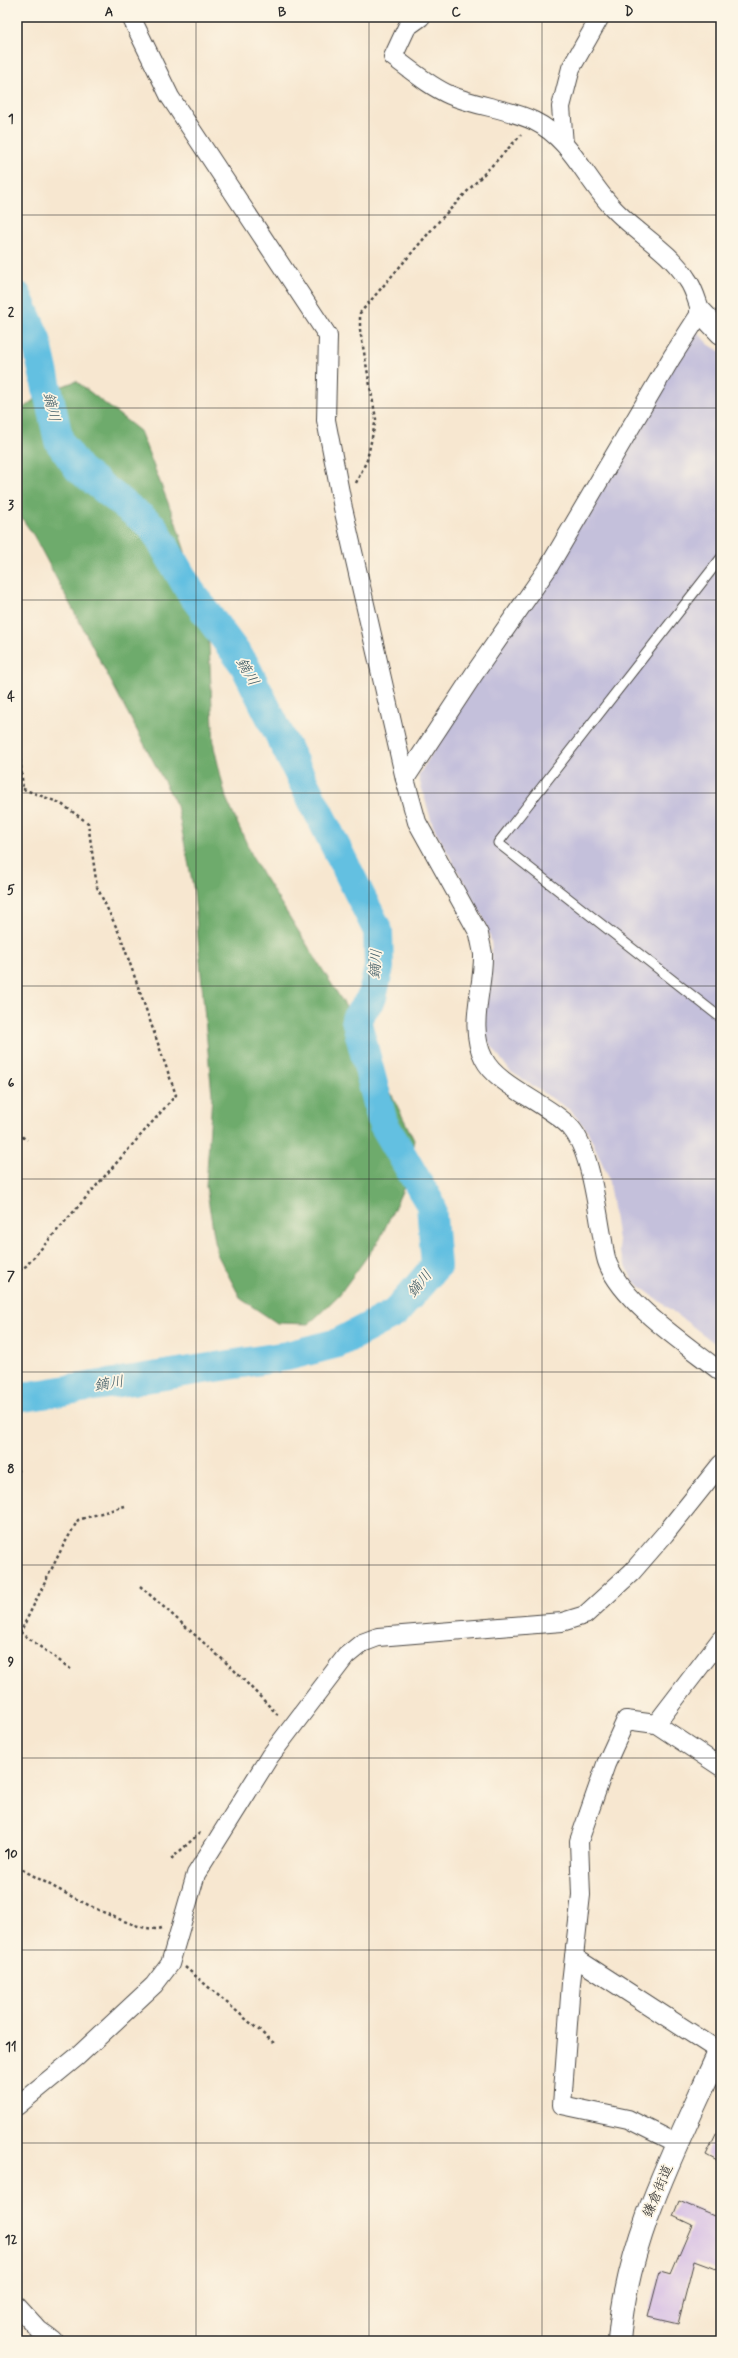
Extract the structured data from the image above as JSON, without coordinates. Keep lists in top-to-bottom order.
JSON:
{
  "streets": {
    "street": ["鎌倉街道"]
  },
  "water": ["鏑川"],
  "grid": {
    "columns": [
      "A",
      "B",
      "C",
      "D"
    ],
    "rows": [
      "1",
      "2",
      "3",
      "4",
      "5",
      "6",
      "7",
      "8",
      "9",
      "10",
      "11",
      "12"
    ]
  }
}
